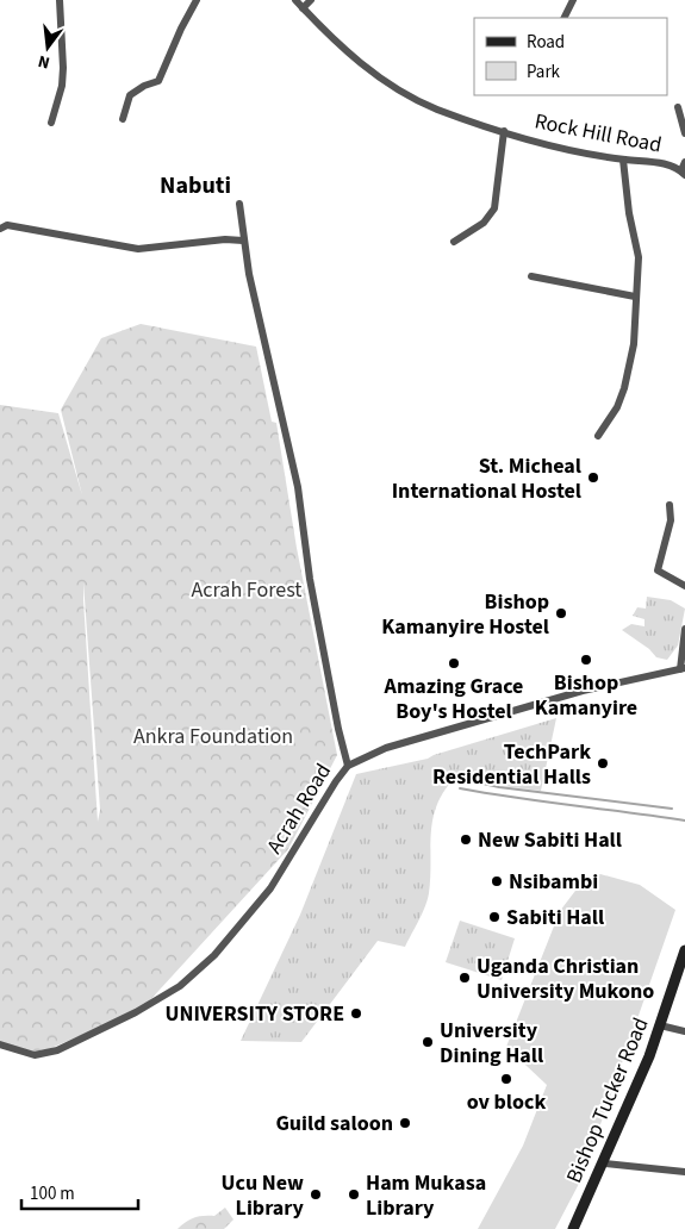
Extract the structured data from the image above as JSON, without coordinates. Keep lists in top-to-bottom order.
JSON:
{
  "streets": {
    "main road": ["Bishop Tucker Road"],
    "street": ["Rock Hill Road", "Acrah Road"]
  },
  "districts": ["Nabuti"],
  "parks": ["Acrah Forest", "Ankra Foundation"],
  "places": [
    "St. Micheal International Hostel",
    "Bishop Kamanyire Hostel",
    "Bishop Kamanyire",
    "Amazing Grace Boy's Hostel",
    "TechPark Residential Halls",
    "New Sabiti Hall",
    "Nsibambi",
    "Sabiti Hall",
    "Uganda Christian University Mukono",
    "UNIVERSITY STORE",
    "University Dining Hall",
    "ov block",
    "Guild saloon",
    "Ucu New Library",
    "Ham Mukasa Library"
  ],
  "legend": ["Road", "Park"],
  "scale_bar": "100 m",
  "north": "bottom"
}
